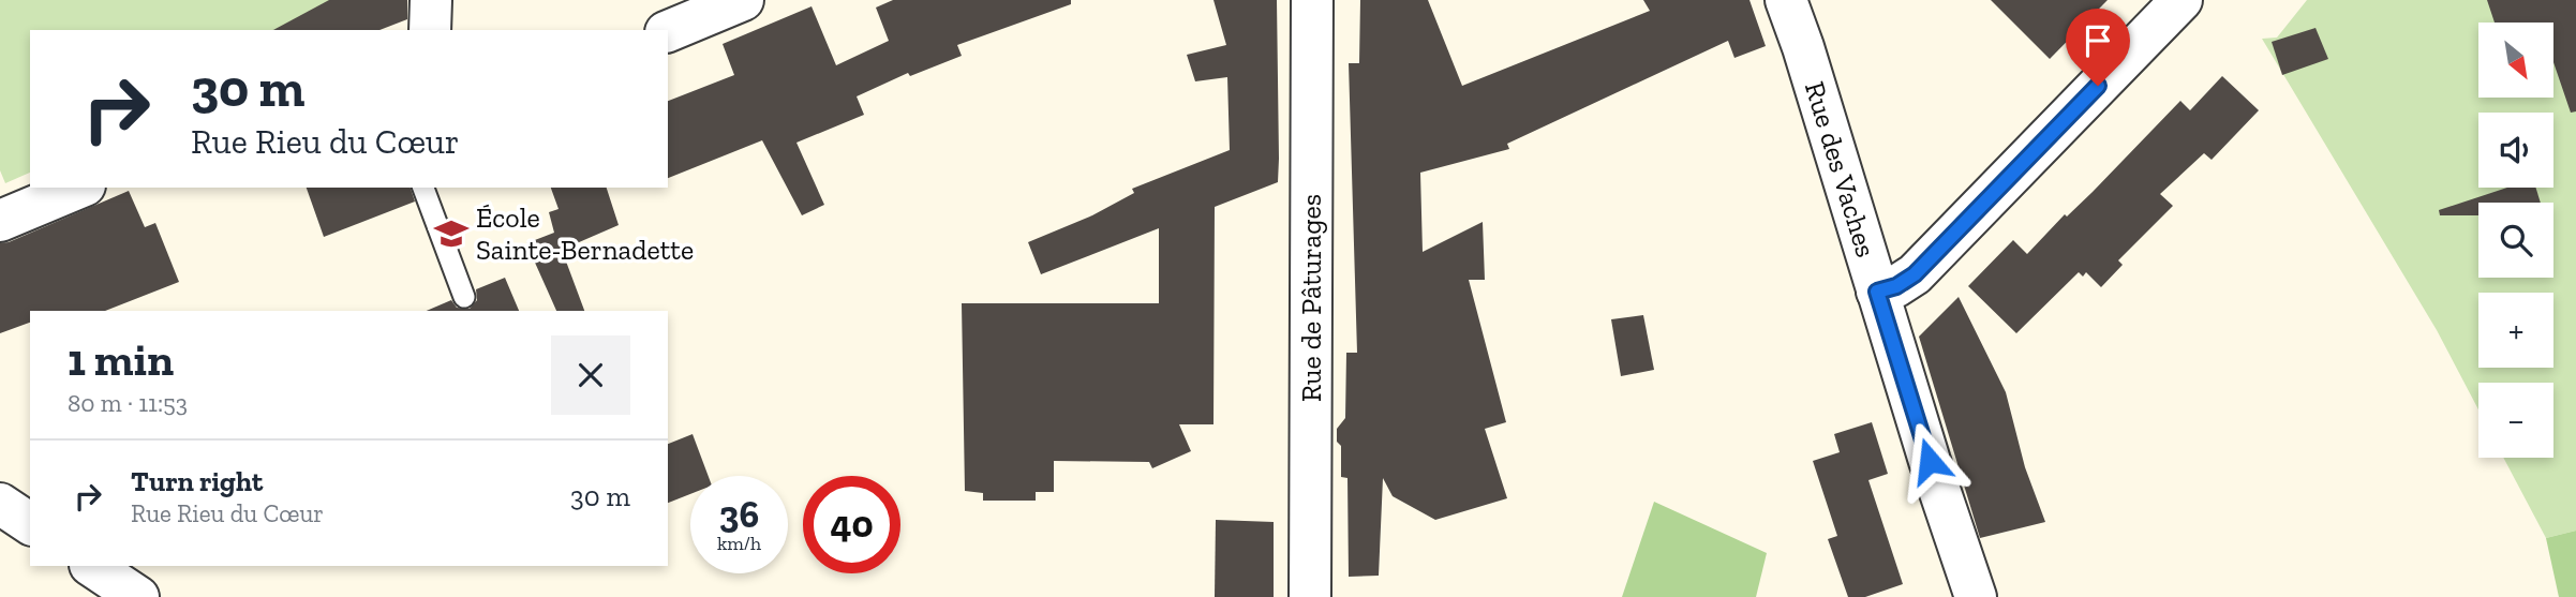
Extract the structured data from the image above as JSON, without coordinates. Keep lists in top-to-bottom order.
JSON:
{
  "streets": {
    "street": ["Rue des Vaches", "Rue de Pâturages"]
  },
  "places": {
    "school or university": ["École Sainte-Bernadette"]
  },
  "north": "bottom right",
  "page": {
    "map_buttons": ["+", "−"],
    "turn": ["30 m", "Rue Rieu du Cœur"],
    "heading": ["1 min", "80 m · 11:53"],
    "list": [
      {
        "name": "Turn right",
        "note": "Rue Rieu du Cœur",
        "value": "30 m"
      }
    ],
    "speed": "36 km/h",
    "limit": "40"
  }
}
